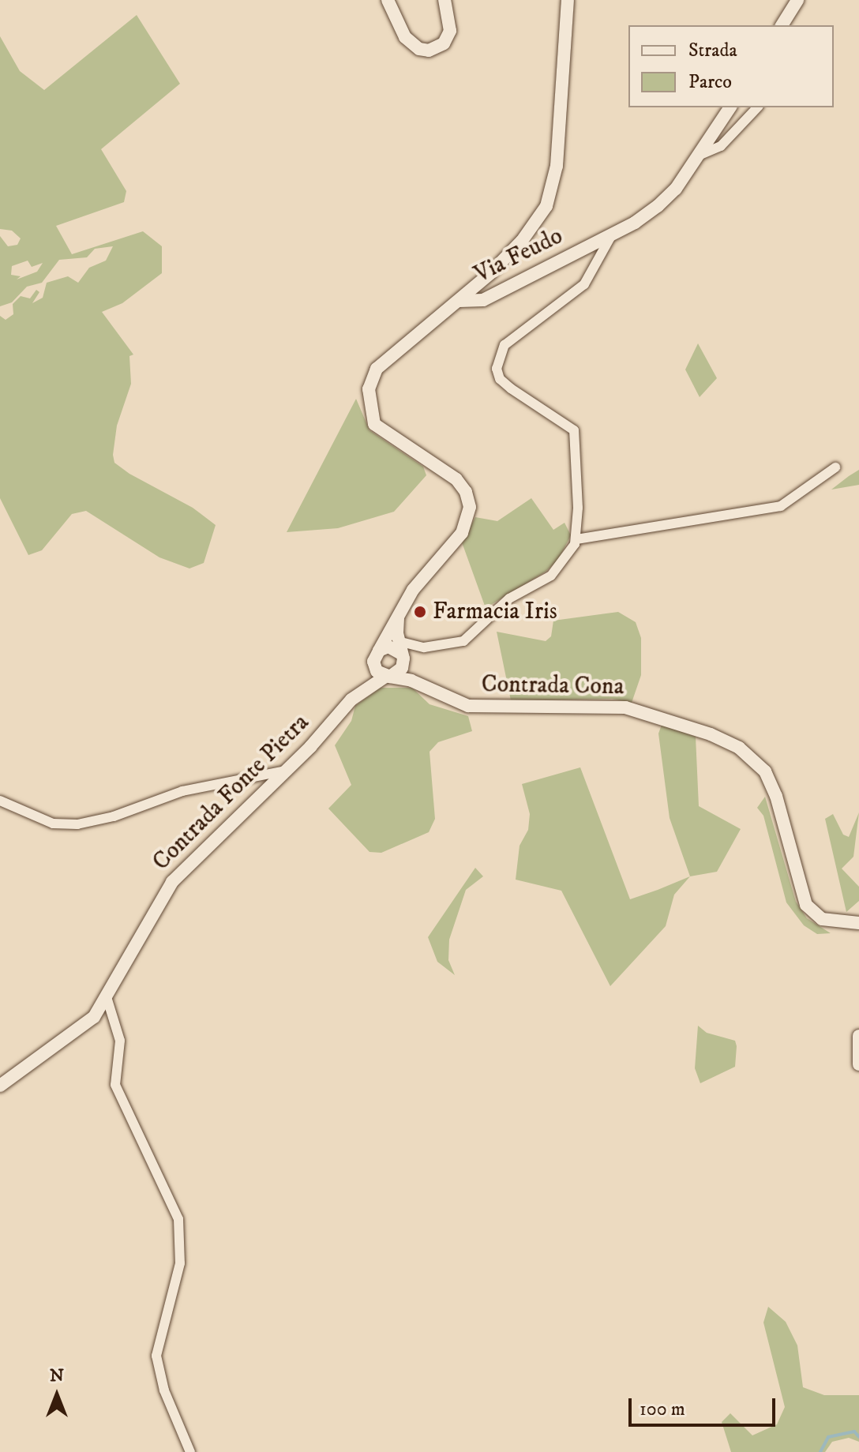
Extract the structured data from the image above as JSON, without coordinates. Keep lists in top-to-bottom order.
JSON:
{
  "streets": {
    "main road": ["Via Feudo", "Contrada Cona", "Contrada Fonte Pietra"]
  },
  "crossings": [
    ["Via Feudo", "Contrada Cona"],
    ["Via Feudo", "Contrada Fonte Pietra"]
  ],
  "places": ["Farmacia Iris"],
  "legend": ["Strada", "Parco"],
  "scale_bar": "100 m",
  "north": "top"
}
